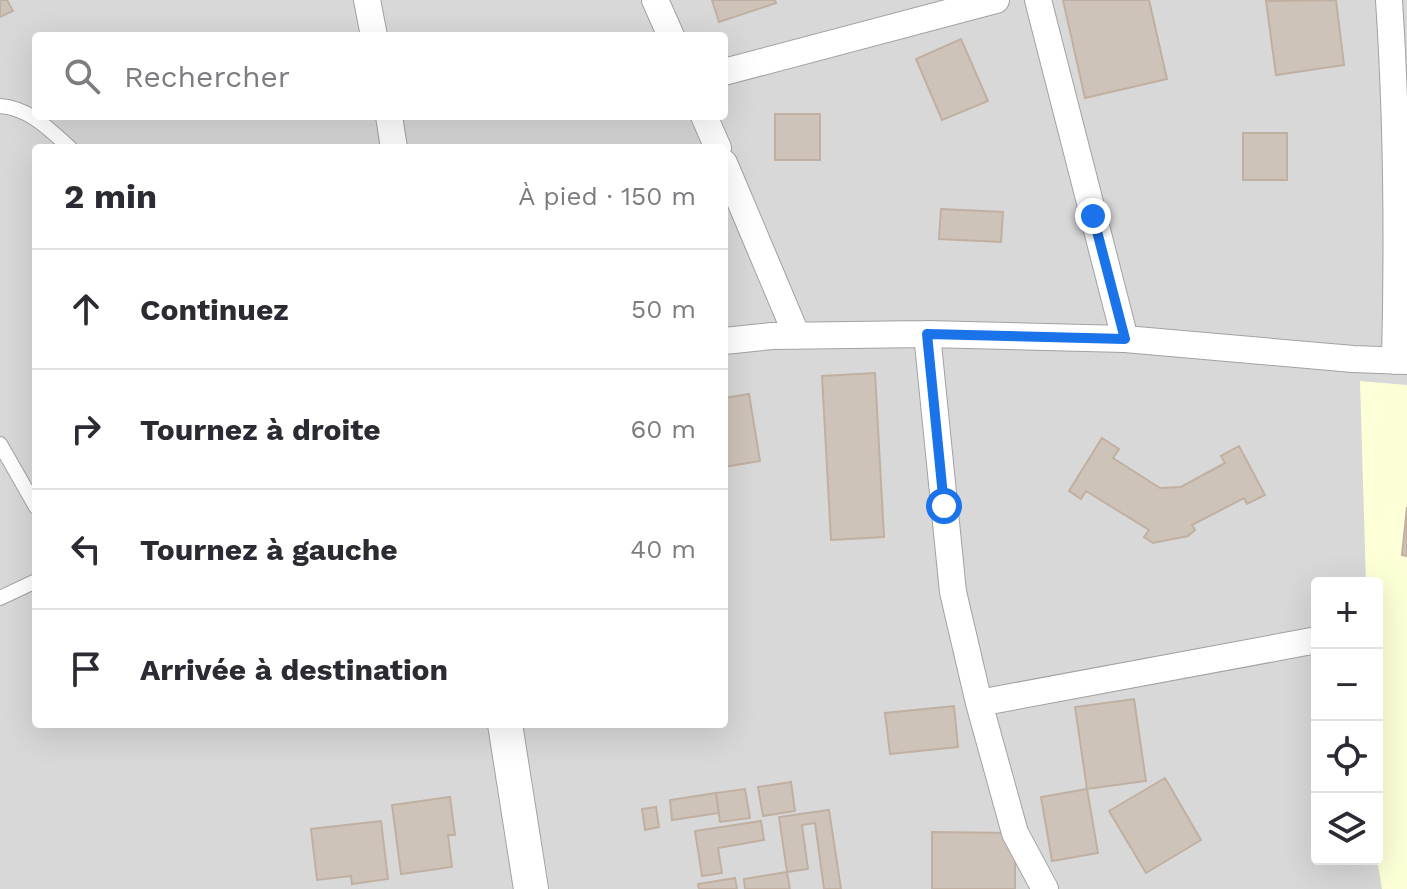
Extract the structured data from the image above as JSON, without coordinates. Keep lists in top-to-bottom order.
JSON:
{
  "page": {
    "search": "Rechercher",
    "heading": ["2 min", "À pied · 150 m"],
    "list": [
      ["Continuez", "50 m"],
      ["Tournez à droite", "60 m"],
      ["Tournez à gauche", "40 m"],
      "Arrivée à destination"
    ],
    "map_buttons": ["+", "−"]
  }
}
